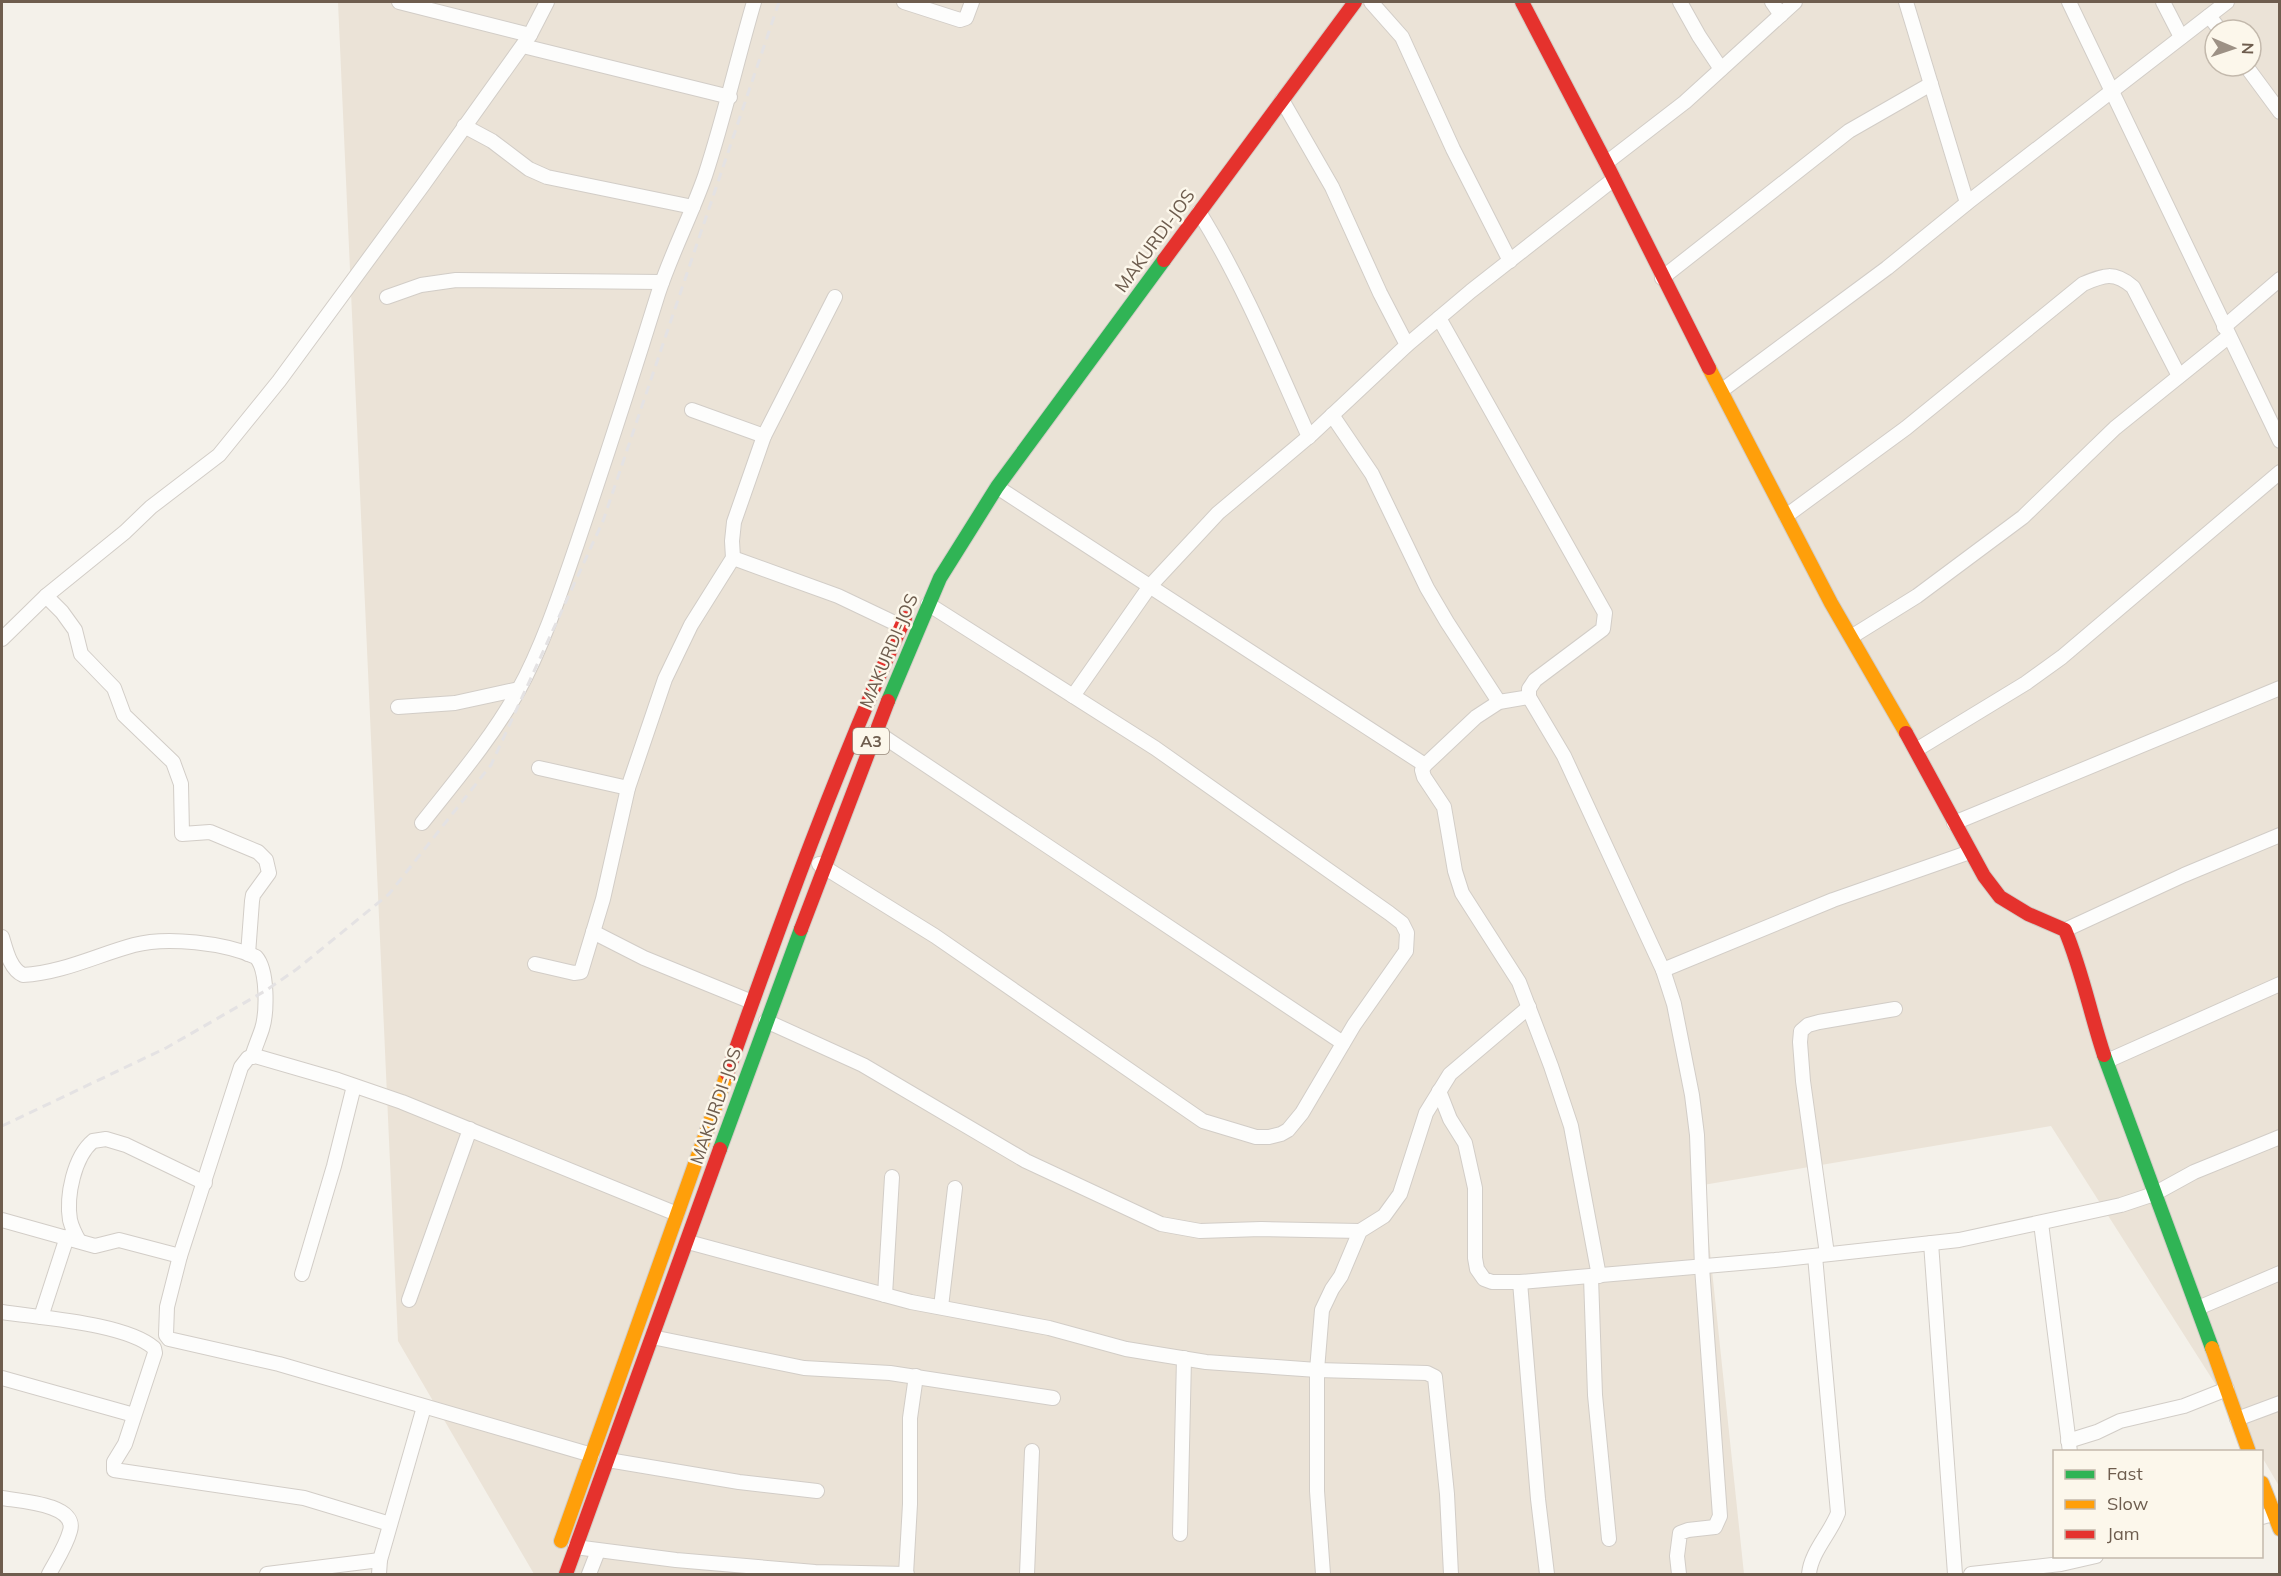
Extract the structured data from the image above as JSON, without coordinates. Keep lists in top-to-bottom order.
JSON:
{
  "streets": {
    "main road": ["MAKURDI-JOS", "A3"]
  },
  "legend": ["Fast", "Slow", "Jam"],
  "north": "right"
}
